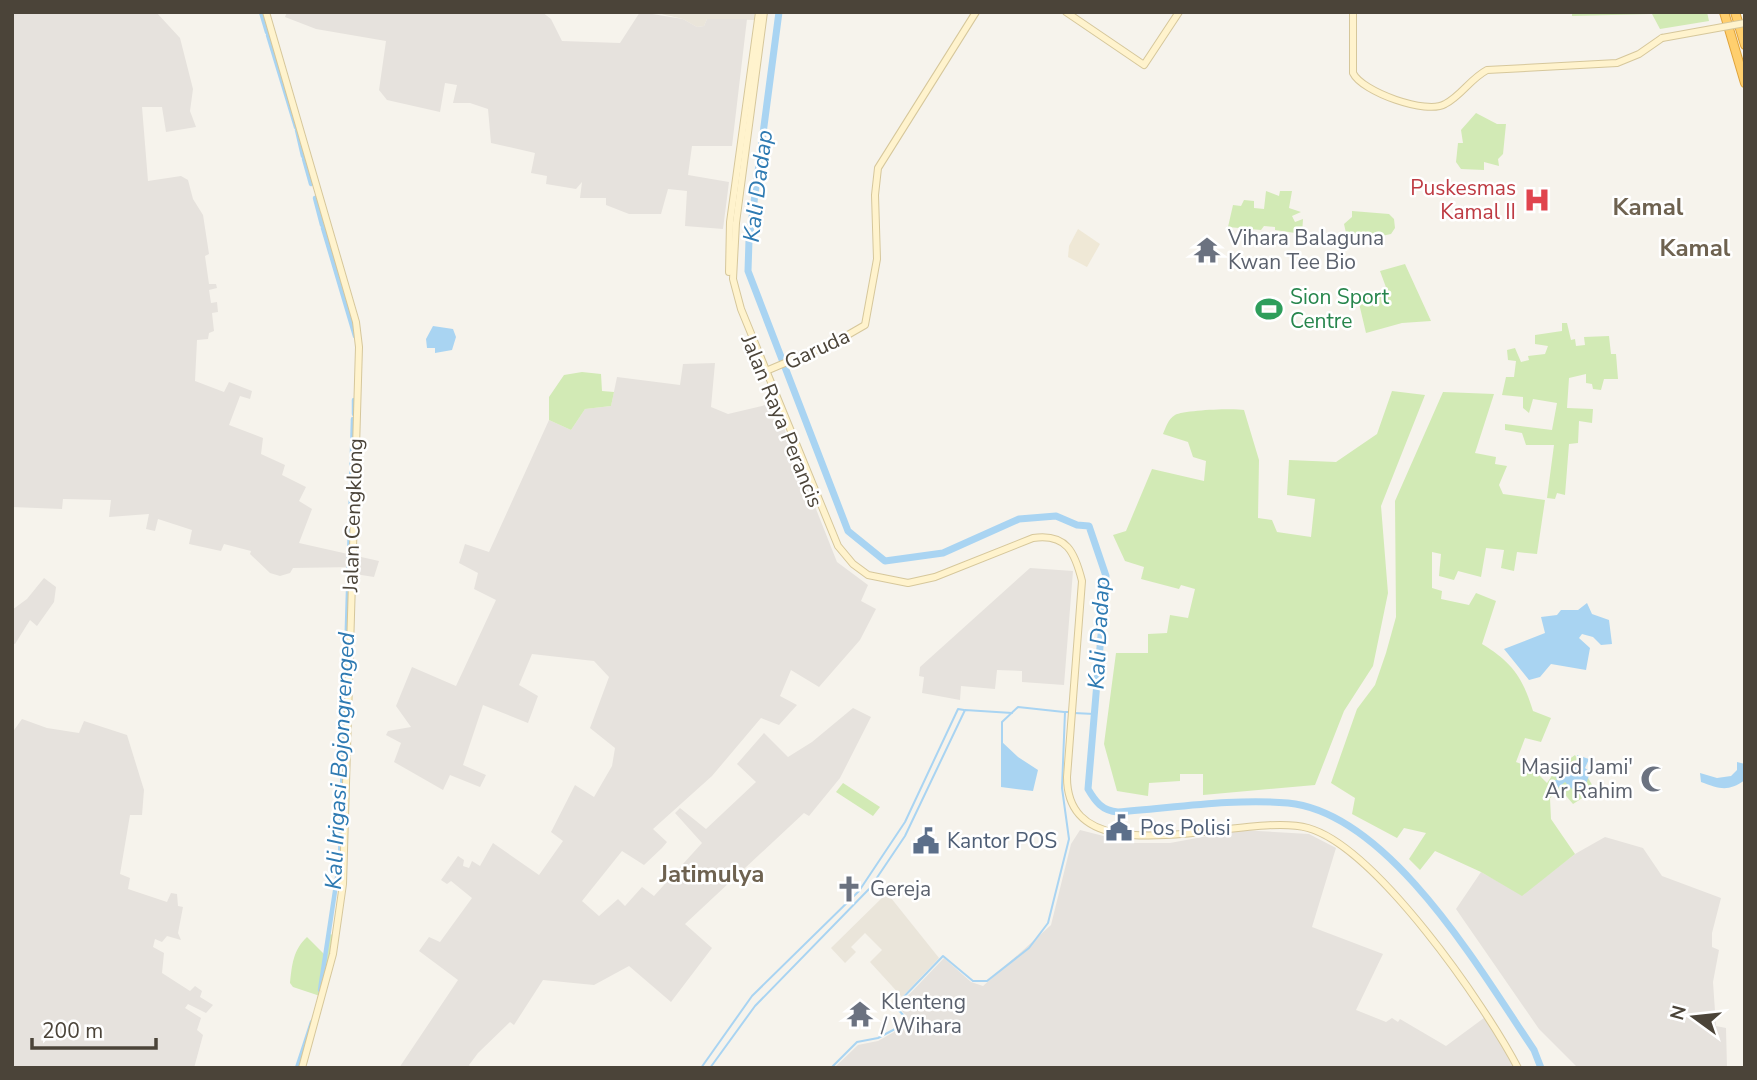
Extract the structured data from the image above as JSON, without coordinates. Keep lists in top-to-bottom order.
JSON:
{
  "streets": {
    "street": ["Garuda", "Jalan Raya Perancis", "Jalan Cengklong"]
  },
  "crossings": [
    ["Garuda", "Jalan Raya Perancis"]
  ],
  "districts": ["Kamal", "Kamal", "Jatimulya"],
  "water": ["Kali Dadap", "Kali Irigasi Bojongrenged"],
  "places": {
    "hospital": ["Puskesmas Kamal II"],
    "temple": ["Vihara Balaguna Kwan Tee Bio", "Klenteng / Wihara"],
    "sports": ["Sion Sport Centre"],
    "mosque": ["Masjid Jami' Ar Rahim"],
    "public building": ["Pos Polisi", "Kantor POS"],
    "church": ["Gereja"]
  },
  "scale_bar": "200 m",
  "north": "left"
}
